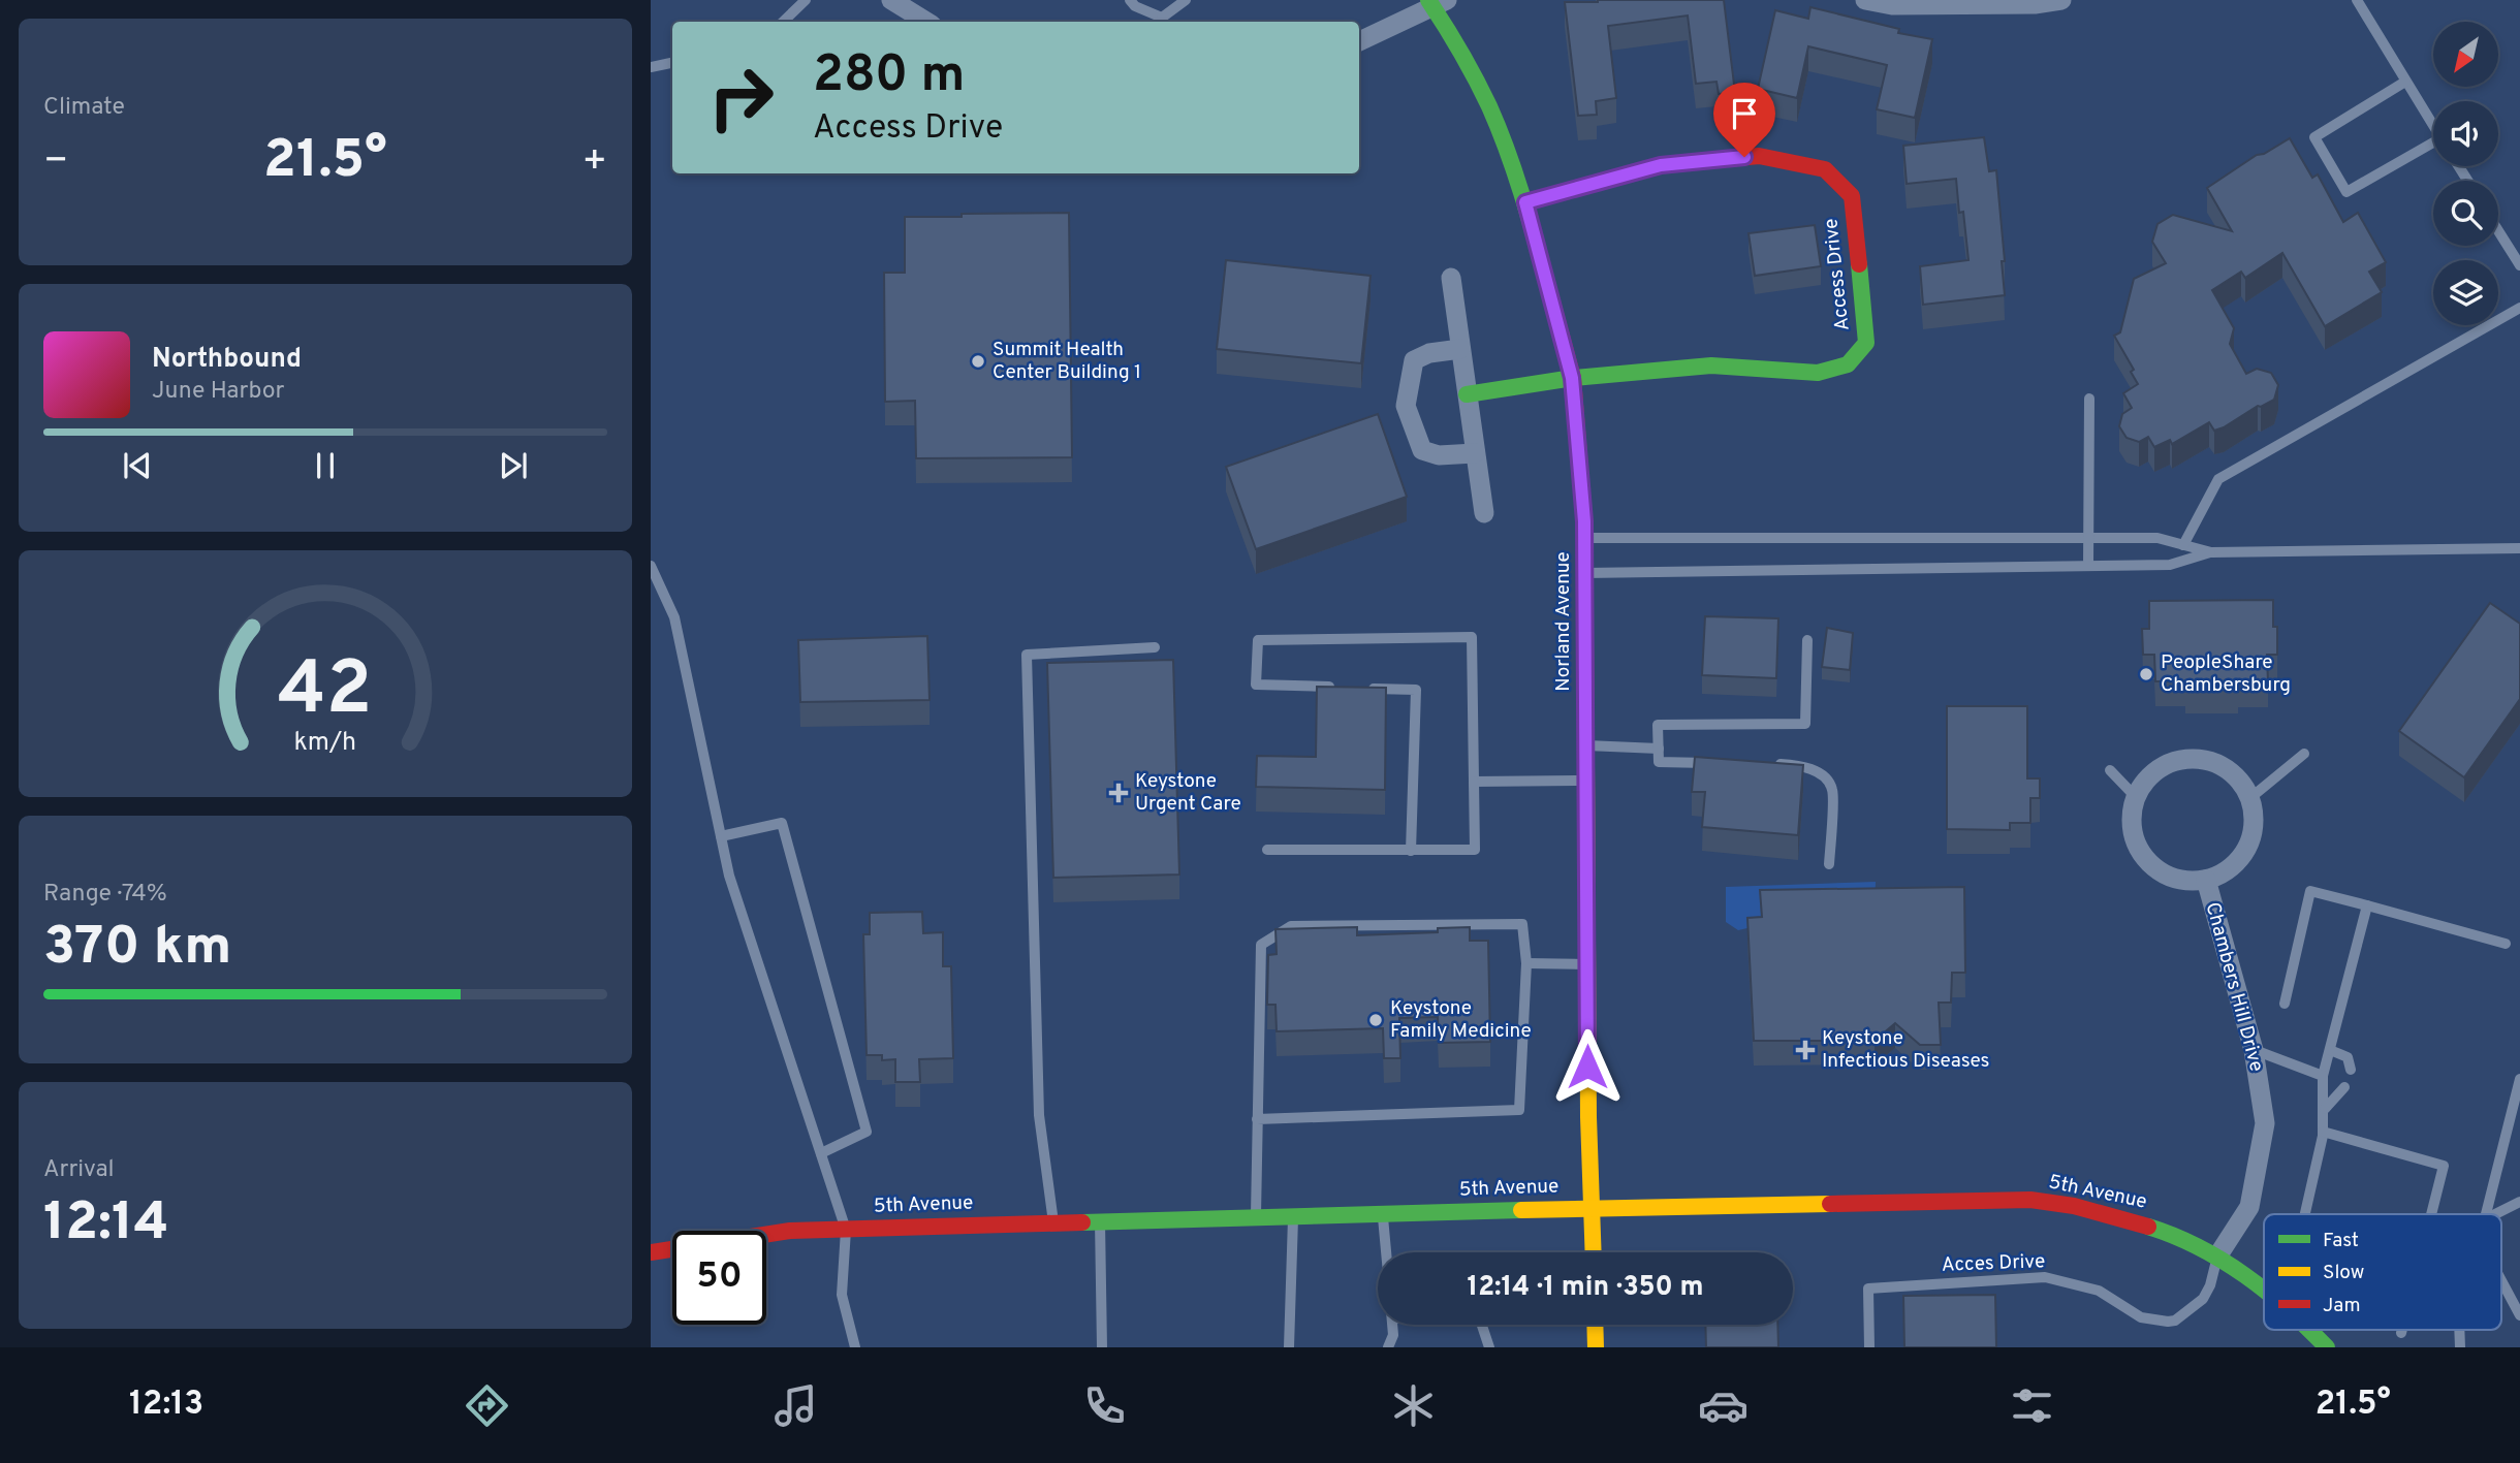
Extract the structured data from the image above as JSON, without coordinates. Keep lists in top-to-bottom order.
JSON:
{
  "streets": {
    "street": [
      "Access Drive",
      "Norland Avenue",
      "Chambers Hill Drive",
      "5th Avenue"
    ],
    "lane": ["Acces Drive"]
  },
  "crossings": [
    ["Access Drive", "Norland Avenue"],
    ["Norland Avenue", "5th Avenue"],
    ["Chambers Hill Drive", "5th Avenue"],
    ["Chambers Hill Drive", "Acces Drive"],
    ["5th Avenue", "Acces Drive"]
  ],
  "places": {
    "other": ["Summit Health Center Building 1", "PeopleShare Chambersburg", "Keystone Family Medicine"],
    "health": ["Keystone Urgent Care", "Keystone Infectious Diseases"]
  },
  "legend": ["Fast", "Slow", "Jam"],
  "north": "bottom left",
  "page": {
    "tile": [
      "Climate",
      ["Range · 74%", "370 km"],
      ["Arrival", "12:14"]
    ],
    "turn": ["280 m", "Access Drive"],
    "heat": ["−", "21.5°", "+"],
    "song": ["Northbound", "June Harbor"],
    "limit": "50",
    "trip": "12:14 · 1 min · 350 m",
    "tabs": ["12:13", "21.5°"],
    "gauge": ["42", "km/h"]
  }
}
